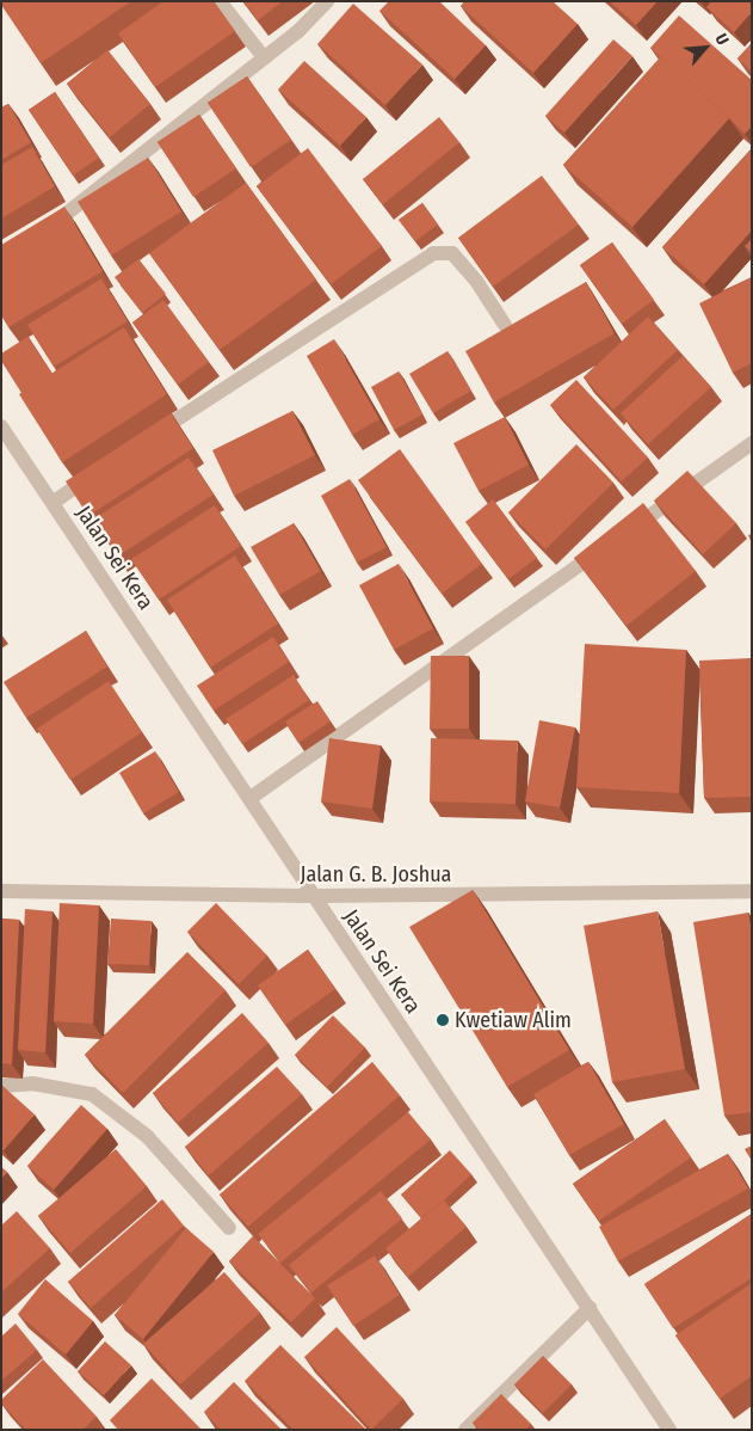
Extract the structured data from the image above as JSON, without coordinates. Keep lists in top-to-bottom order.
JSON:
{
  "streets": {
    "street": ["Jalan Sei Kera", "Jalan G. B. Joshua"]
  },
  "crossings": [
    ["Jalan Sei Kera", "Jalan G. B. Joshua"]
  ],
  "places": ["Kwetiaw Alim"],
  "north": "top right"
}
